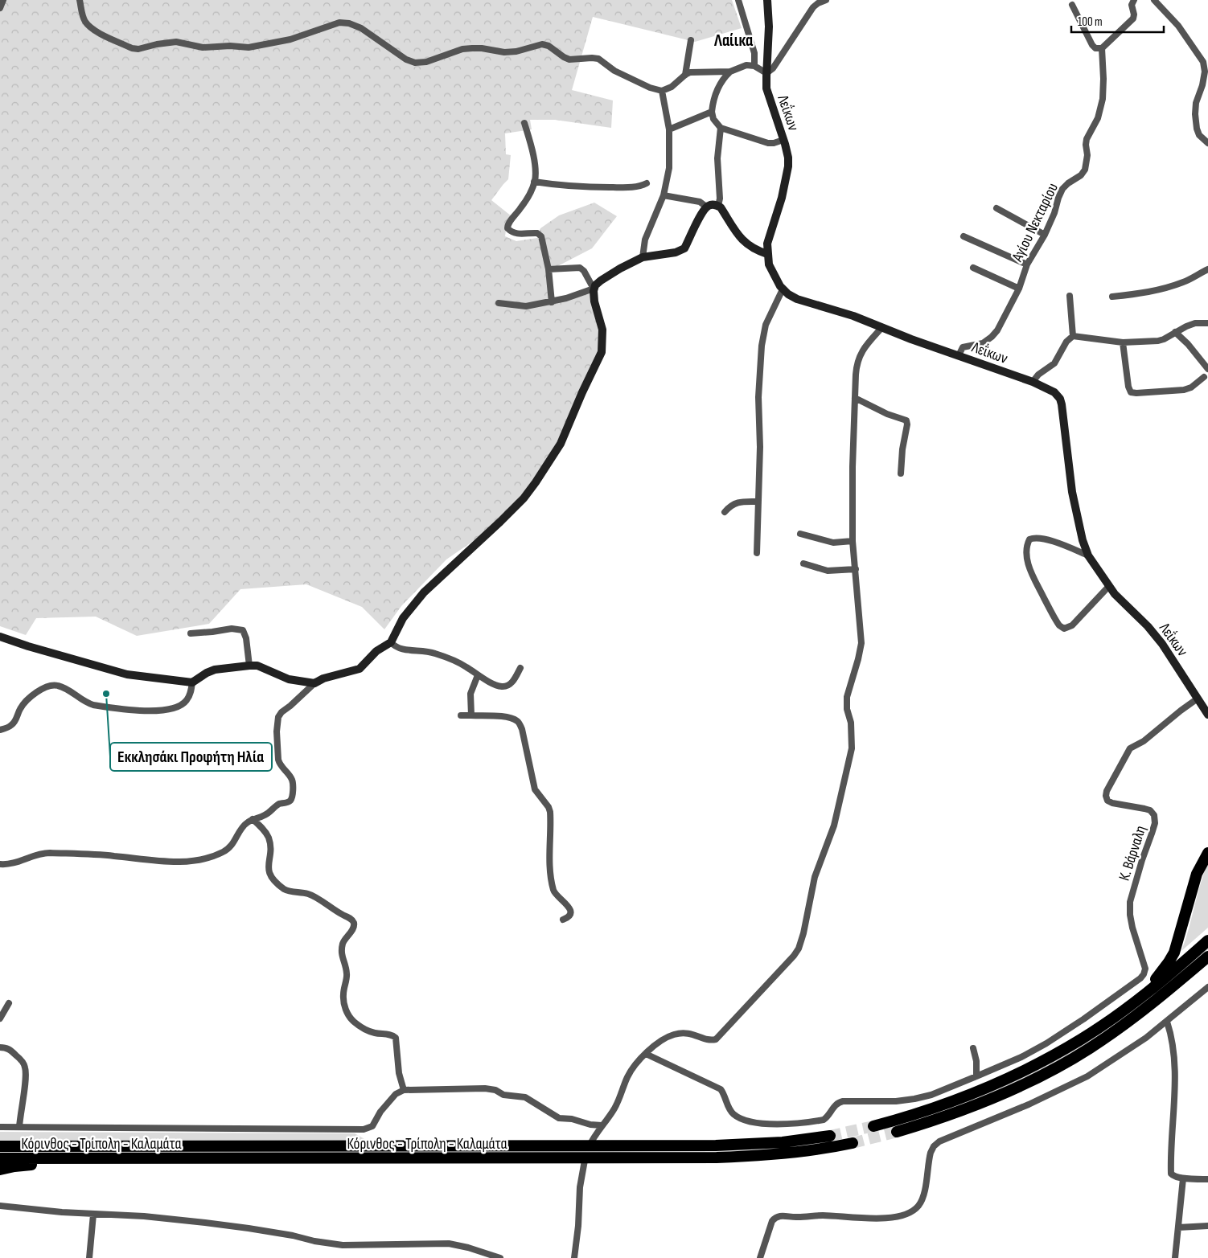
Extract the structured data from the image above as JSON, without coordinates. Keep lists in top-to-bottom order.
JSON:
{
  "streets": {
    "highway": ["Κόρινθος - Τρίπολη - Καλαμάτα"],
    "street": ["Λεΐκων", "Αγίου Νεκταρίου", "Κ. Βάρναλη"]
  },
  "crossings": [
    ["Λεΐκων", "Αγίου Νεκταρίου"],
    ["Λεΐκων", "Κ. Βάρναλη"]
  ],
  "districts": ["Λαίικα"],
  "places": ["Εκκλησάκι Προφήτη Ηλία"],
  "scale_bar": "100 m"
}
